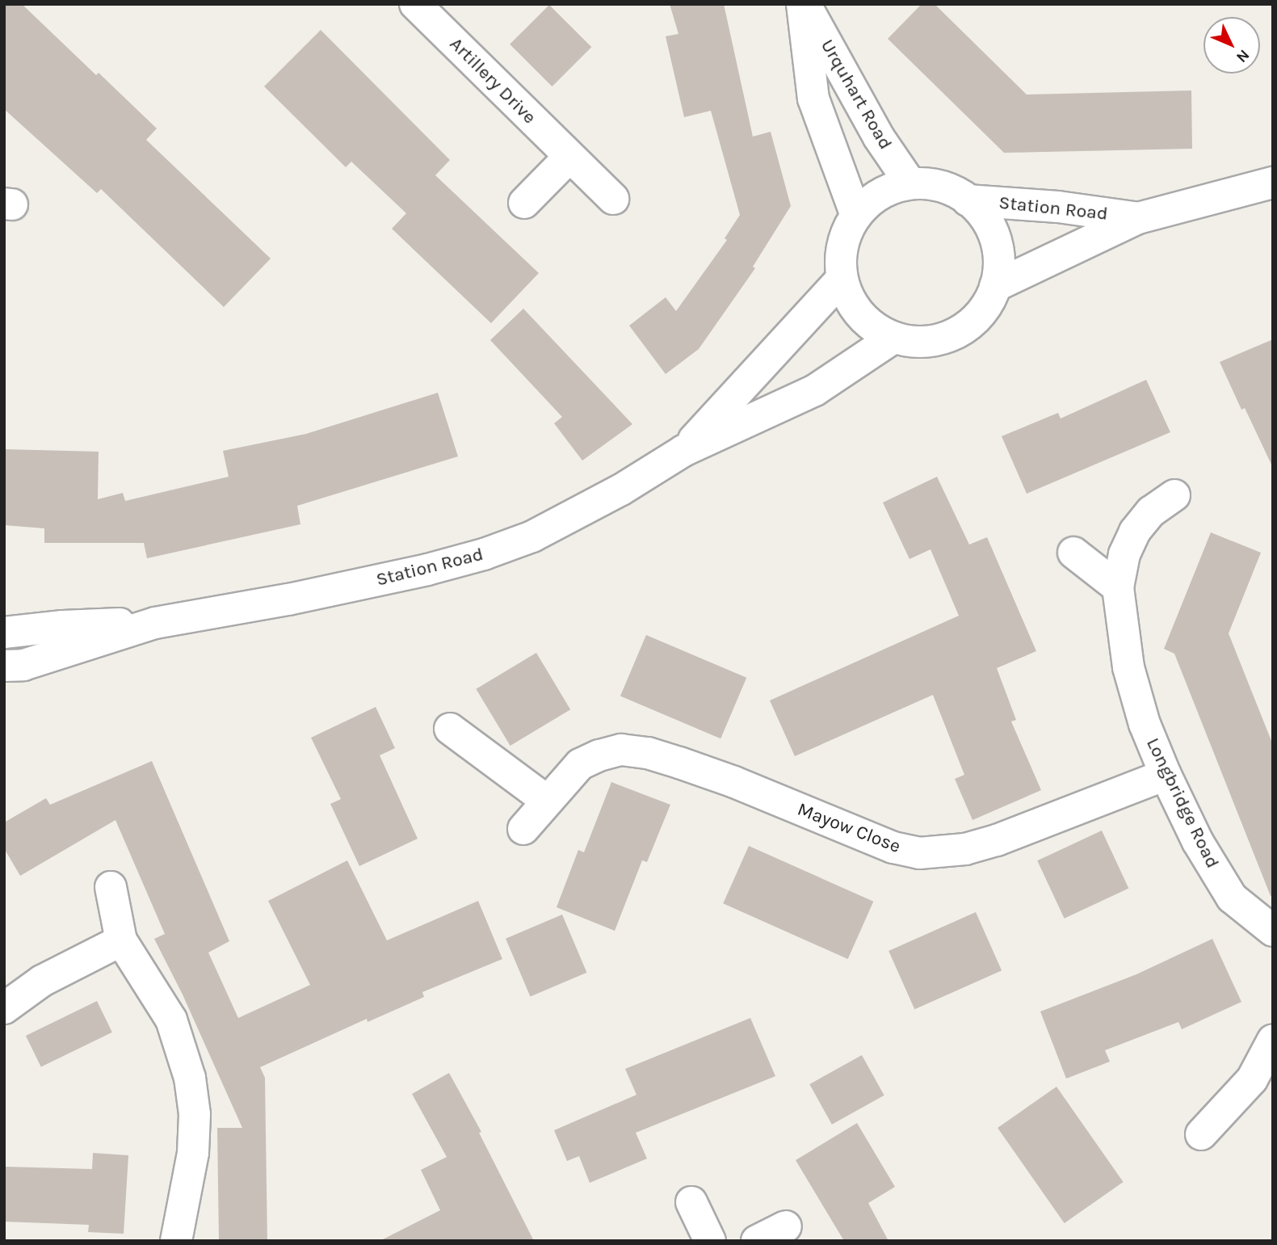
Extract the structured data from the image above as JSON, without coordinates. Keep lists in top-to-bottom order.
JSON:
{
  "streets": {
    "street": [
      "Artillery Drive",
      "Urquhart Road",
      "Station Road",
      "Longbridge Road",
      "Mayow Close"
    ]
  },
  "crossings": [
    ["Urquhart Road", "Station Road"],
    ["Longbridge Road", "Mayow Close"]
  ],
  "north": "bottom right"
}
